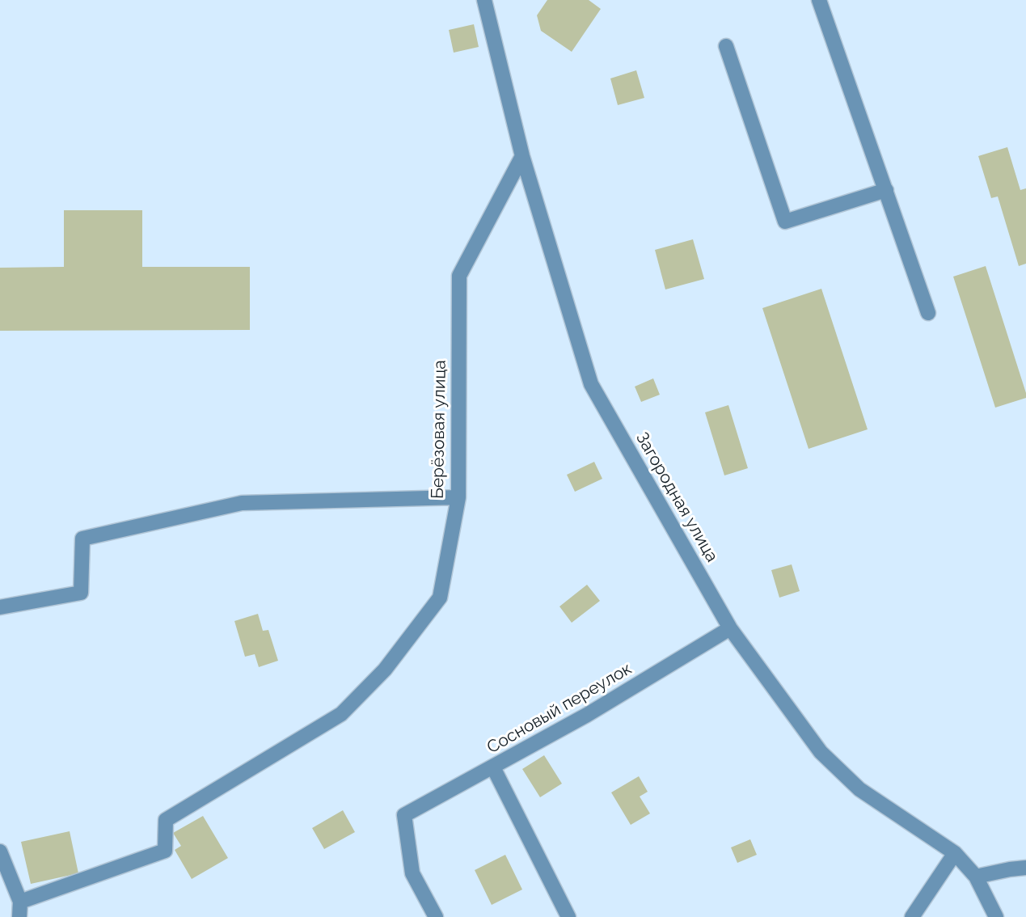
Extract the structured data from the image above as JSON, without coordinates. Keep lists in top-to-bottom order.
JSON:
{
  "streets": {
    "street": ["Берёзовая улица", "Загородная улица", "Сосновый переулок"]
  },
  "crossings": [
    ["Берёзовая улица", "Загородная улица"],
    ["Загородная улица", "Сосновый переулок"]
  ]
}
